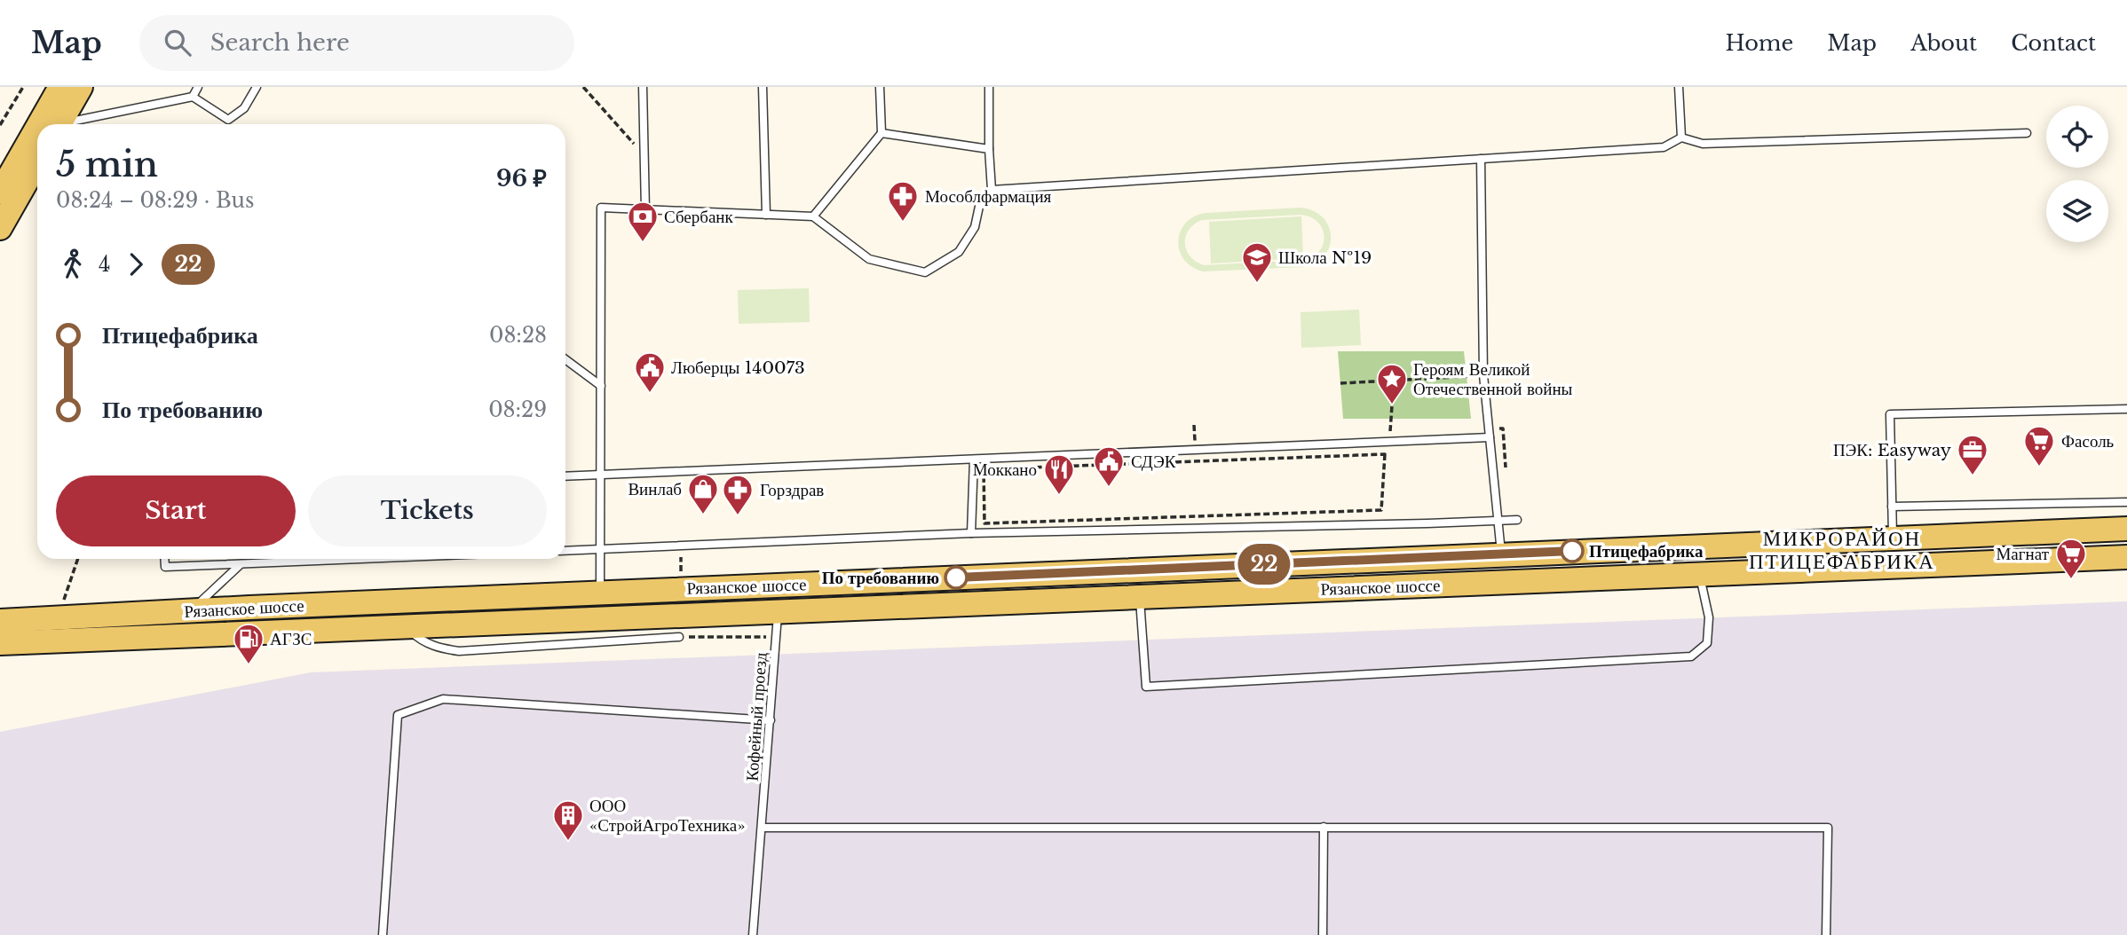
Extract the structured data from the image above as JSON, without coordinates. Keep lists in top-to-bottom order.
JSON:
{
  "streets": {
    "main road": ["Рязанское шоссе"],
    "lane": ["Кофейный проезд"]
  },
  "crossings": [
    ["Рязанское шоссе", "Кофейный проезд"]
  ],
  "districts": ["МИКРОРАЙОН ПТИЦЕФАБРИКА"],
  "places": {
    "pharmacy": ["Мособлфармация", "Горздрав"],
    "bank": ["Сбербанк"],
    "school or university": ["Школа №19"],
    "public building": ["Люберцы 140073", "СДЭК"],
    "place": ["Героям Великой Отечественной войны"],
    "supermarket": ["Фасоль", "Магнат"],
    "office": ["ПЭК: Easyway"],
    "restaurant": ["Моккано"],
    "shop": ["Винлаб"],
    "other": ["Птицефабрика", "По требованию"],
    "fuel station": ["АГЗС"],
    "building": ["ООО «СтройАгроТехника»"]
  },
  "lines": ["bus line 22"],
  "page": {
    "header": "Map",
    "search": "Search here",
    "nav": [
      "Home",
      "Map",
      "About",
      "Contact"
    ],
    "on_map": "22",
    "heading": ["5 min", "08:24 – 08:29 · Bus", "96 ₽"],
    "legs": ["4", "22"],
    "list": [
      {
        "name": "Птицефабрика",
        "value": "08:28"
      },
      {
        "name": "По требованию",
        "value": "08:29"
      }
    ],
    "buttons": ["Start", "Tickets"]
  }
}
